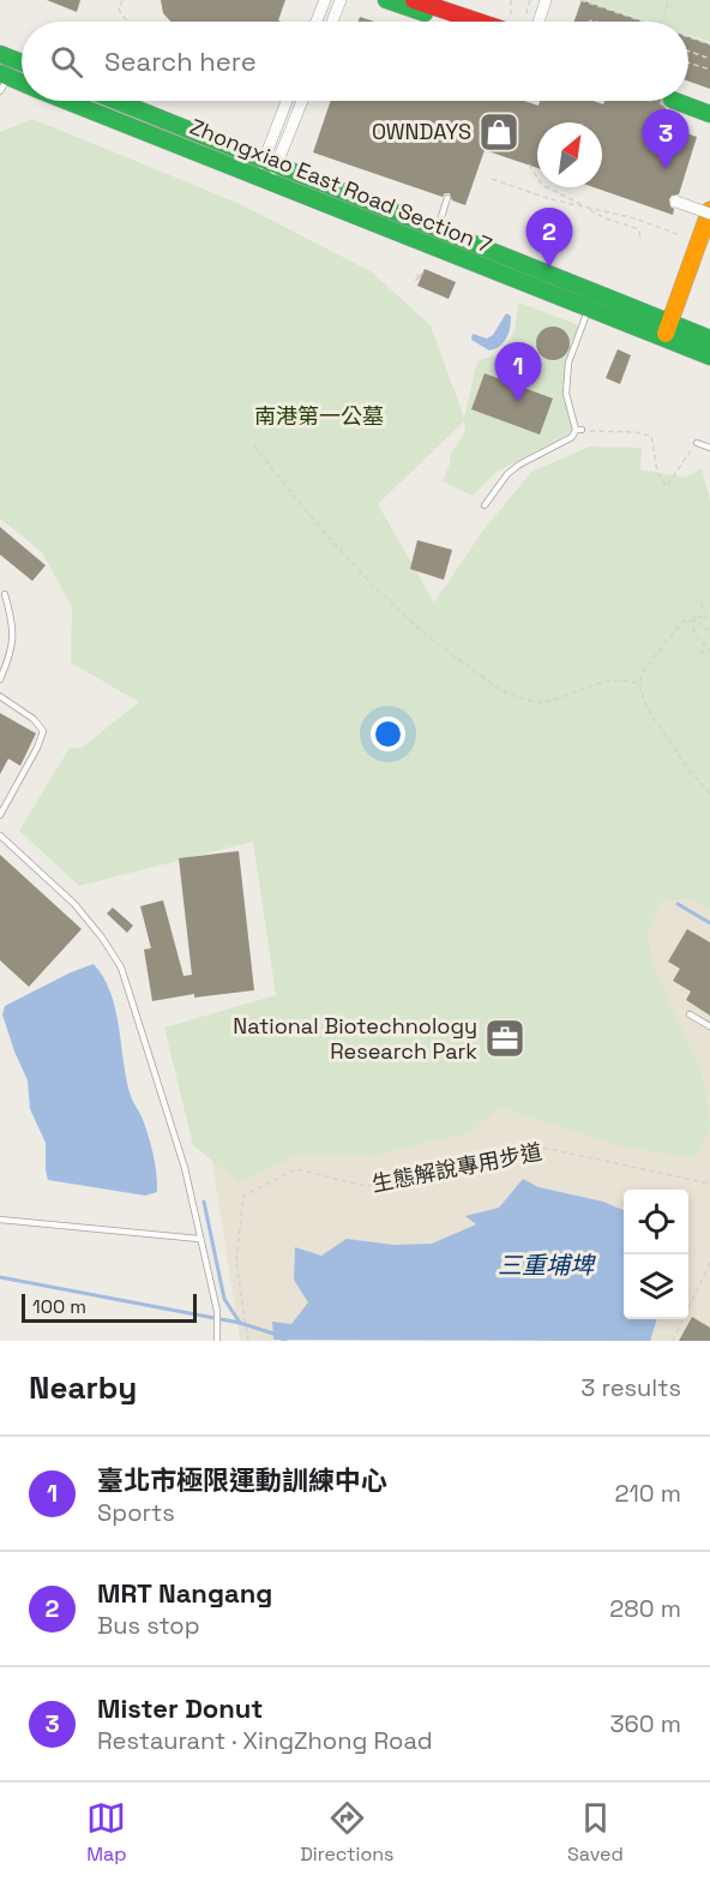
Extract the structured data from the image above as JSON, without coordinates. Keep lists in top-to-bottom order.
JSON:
{
  "streets": {
    "main road": ["Zhongxiao East Road Section 7"],
    "path": ["生態解說專用步道"]
  },
  "water": ["三重埔埤"],
  "parks": ["南港第一公墓"],
  "places": {
    "shop": ["OWNDAYS"],
    "office": ["National Biotechnology Research Park"]
  },
  "scale_bar": "100 m",
  "north": "top right",
  "page": {
    "search": "Search here",
    "pins": ["3", "2", "1"],
    "scale": "100 m",
    "heading": ["Nearby", "3 results"],
    "list": [
      {
        "mark": "1",
        "name": "臺北市極限運動訓練中心",
        "note": "Sports",
        "value": "210 m"
      },
      {
        "mark": "2",
        "name": "MRT Nangang",
        "note": "Bus stop",
        "value": "280 m"
      },
      {
        "mark": "3",
        "name": "Mister Donut",
        "note": "Restaurant · XingZhong Road",
        "value": "360 m"
      }
    ],
    "nav": ["Map", "Directions", "Saved"]
  }
}
